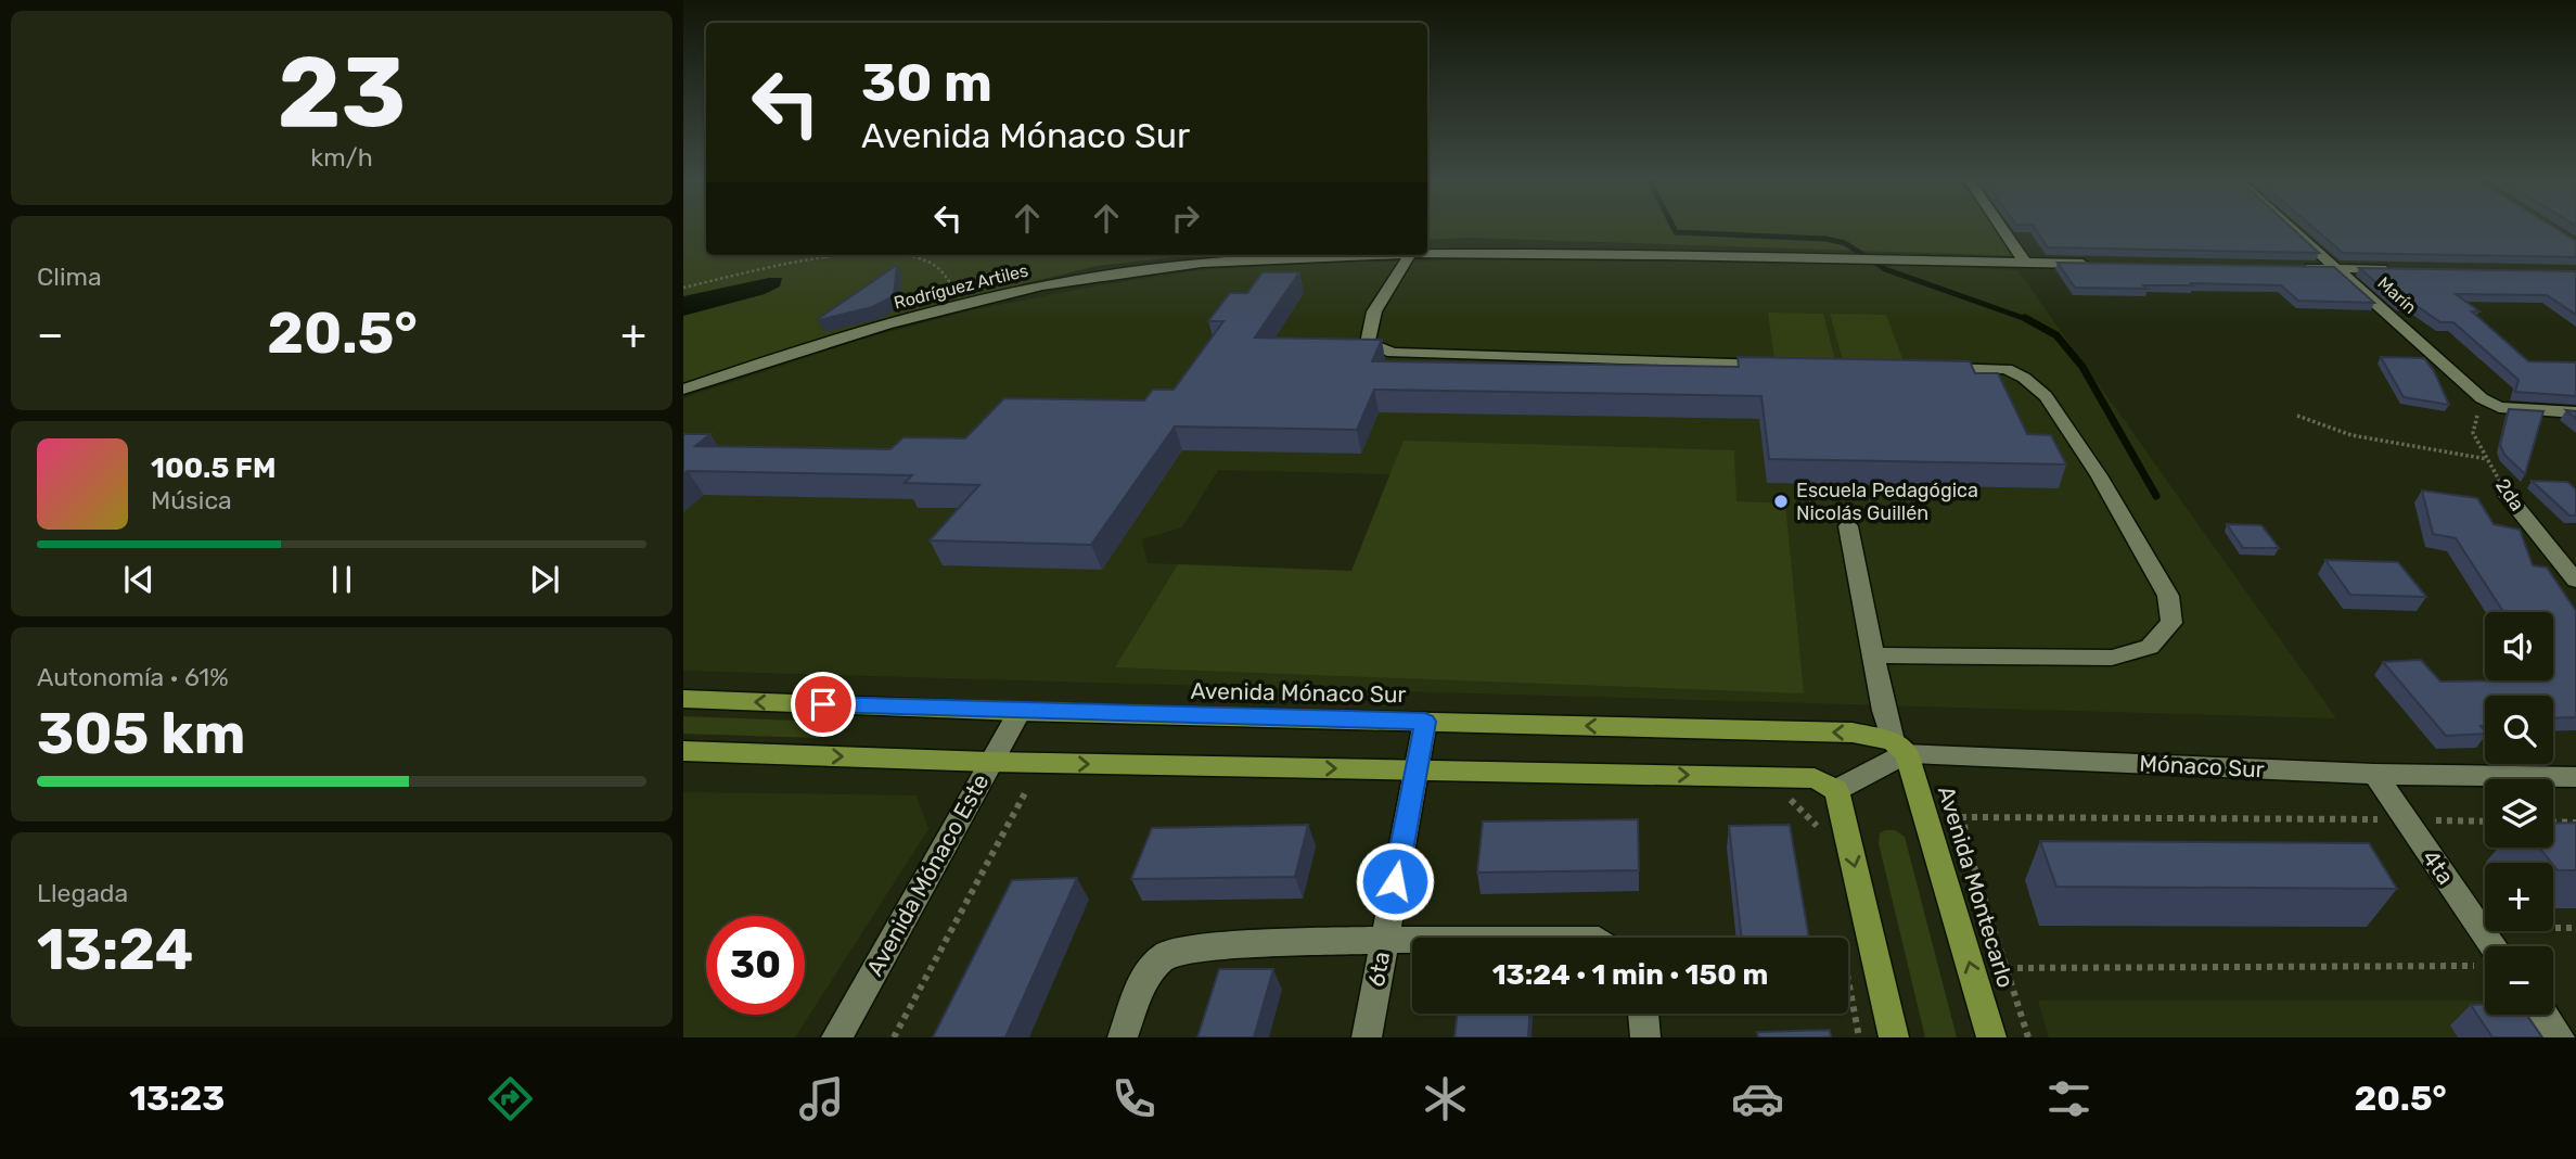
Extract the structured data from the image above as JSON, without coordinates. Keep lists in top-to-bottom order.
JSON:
{
  "streets": {
    "main road": ["Avenida Mónaco Sur", "Avenida Montecarlo"],
    "street": [
      "Rodríguez Artiles",
      "Marín",
      "2da",
      "Mónaco Sur",
      "4ta",
      "Avenida Mónaco Este",
      "6ta"
    ]
  },
  "crossings": [
    ["Marín", "2da"],
    ["Avenida Mónaco Sur", "Mónaco Sur"],
    ["Avenida Mónaco Sur", "Avenida Mónaco Este"],
    ["Avenida Mónaco Sur", "Avenida Montecarlo"],
    ["Avenida Mónaco Sur", "6ta"],
    ["Mónaco Sur", "4ta"],
    ["Mónaco Sur", "Avenida Montecarlo"]
  ],
  "places": ["Escuela Pedagógica Nicolás Guillén"],
  "page": {
    "tile": [
      ["23", "km/h"],
      "Clima",
      ["Autonomía · 61%", "305 km"],
      ["Llegada", "13:24"]
    ],
    "turn": ["30 m", "Avenida Mónaco Sur"],
    "heat": ["−", "20.5°", "+"],
    "song": ["100.5 FM", "Música"],
    "map_buttons": ["+", "−"],
    "limit": "30",
    "trip": "13:24 · 1 min · 150 m",
    "tabs": ["13:23", "20.5°"]
  }
}
